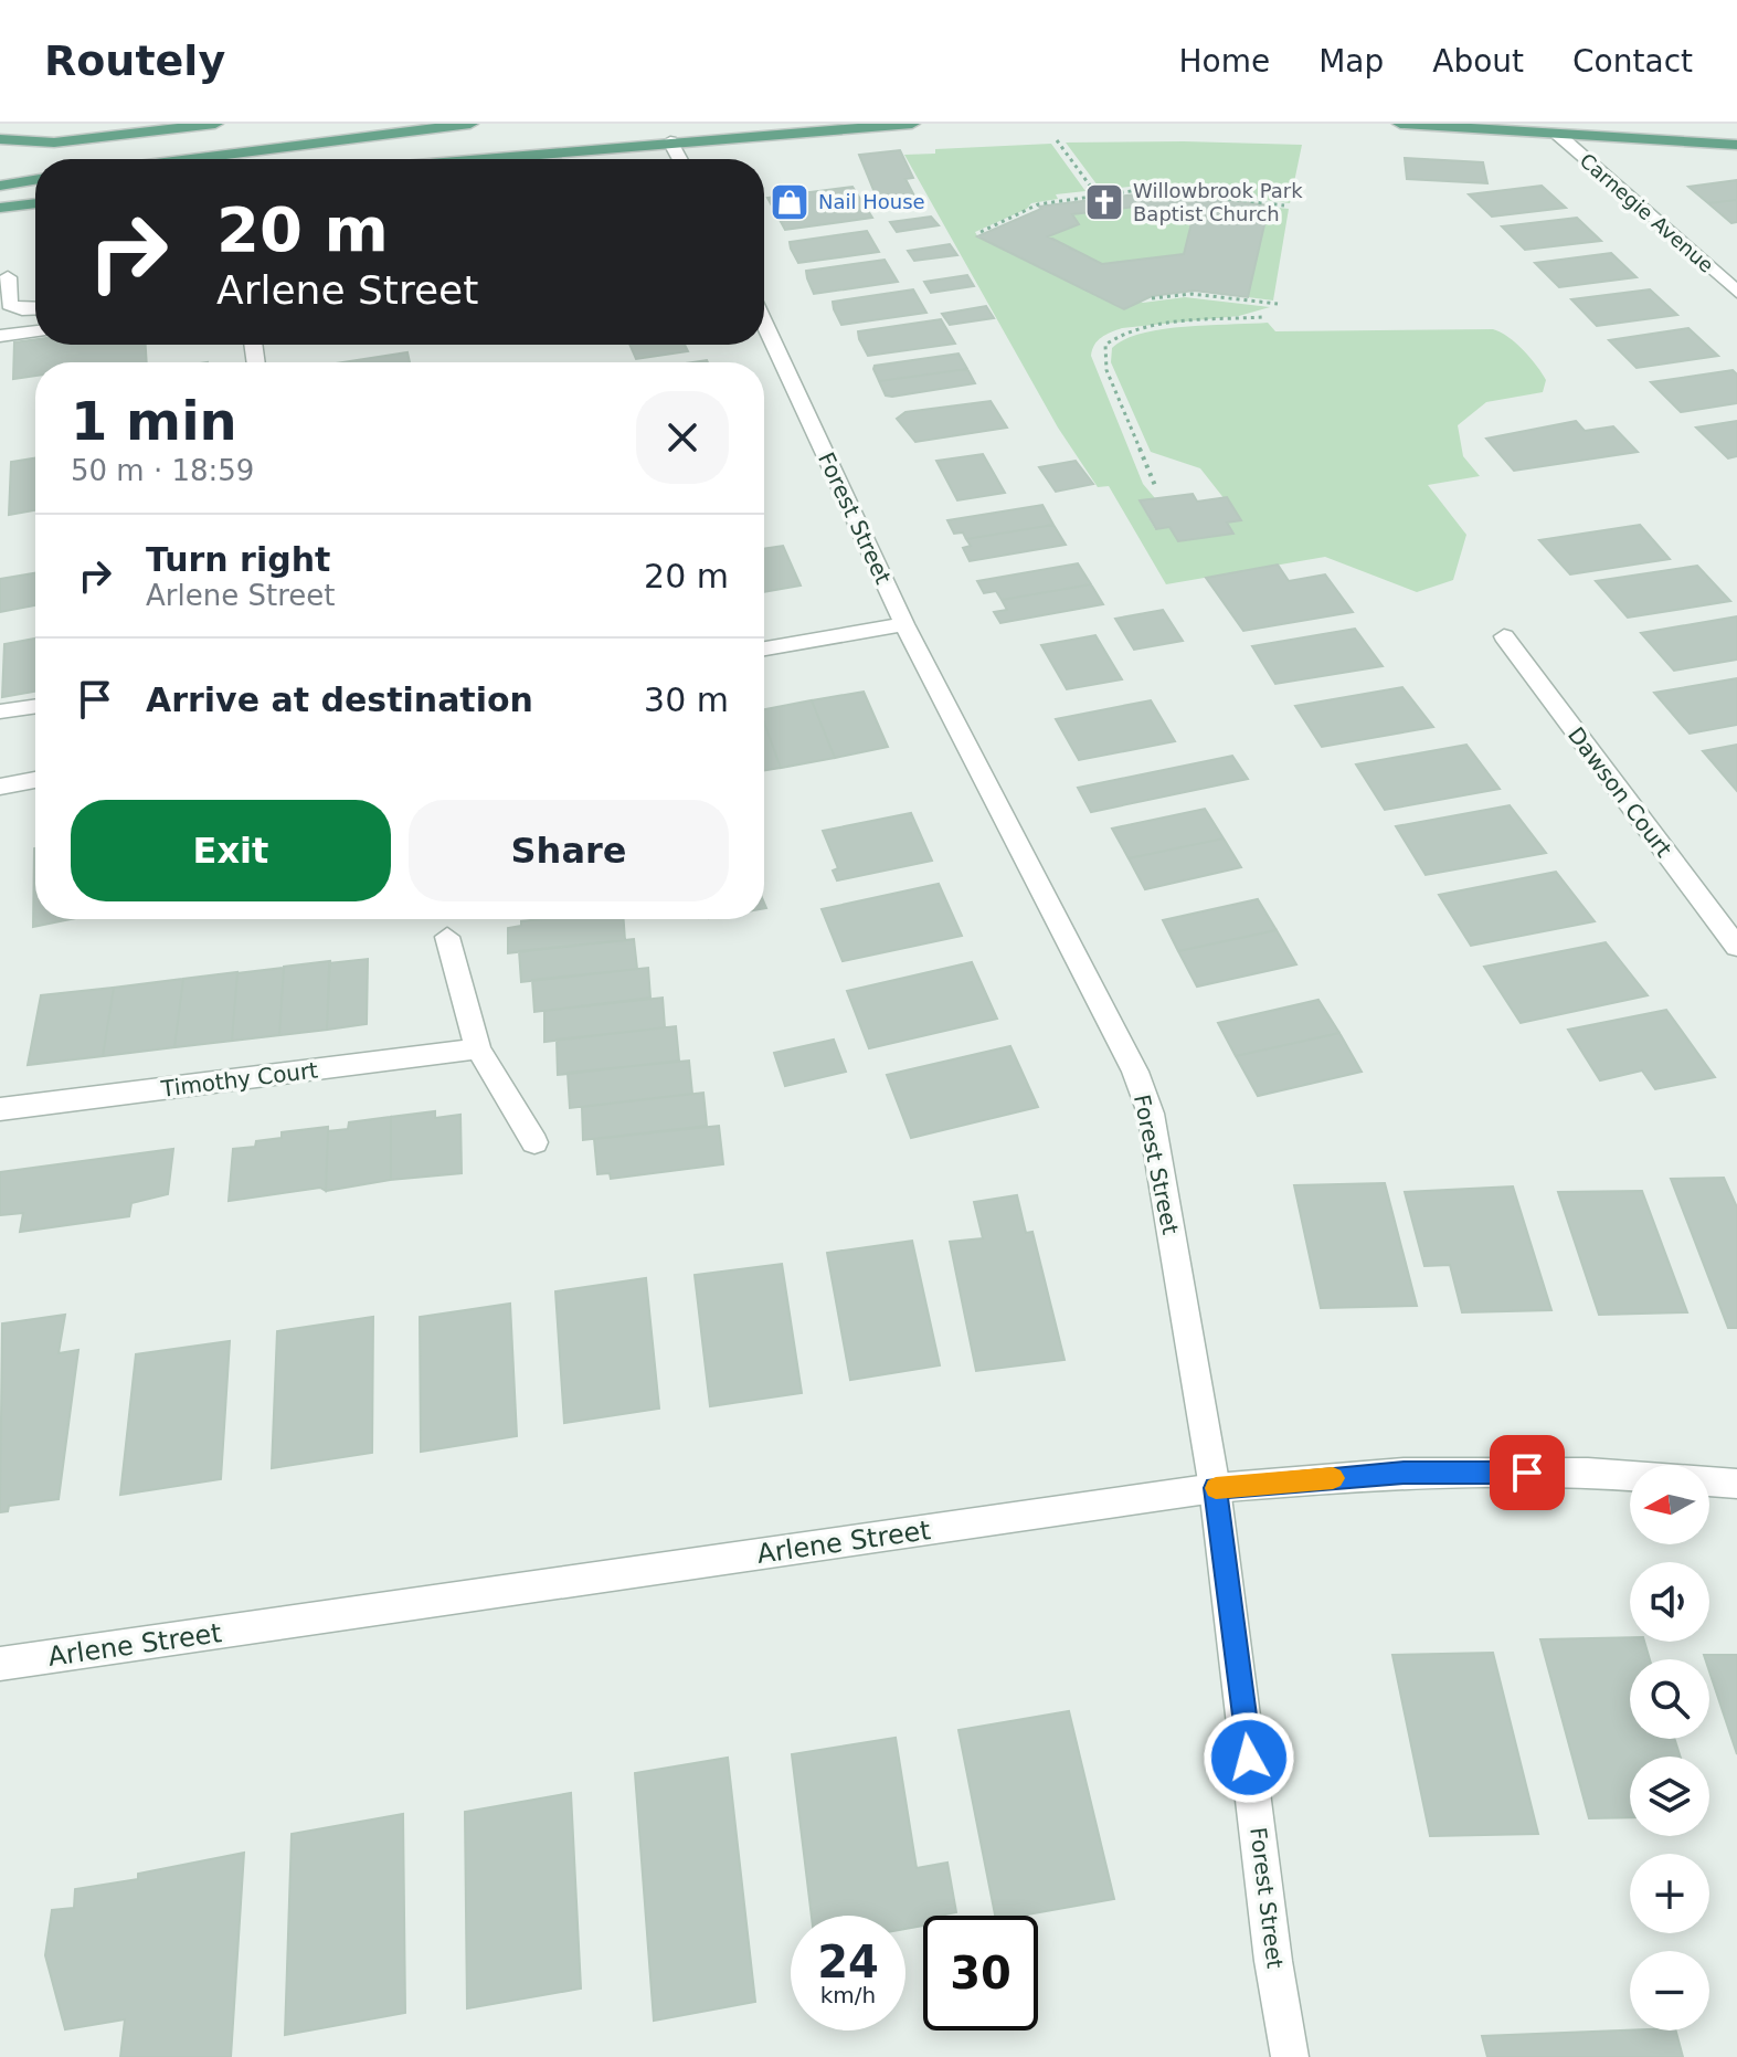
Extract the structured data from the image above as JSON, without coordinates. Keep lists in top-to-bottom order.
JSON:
{
  "streets": {
    "street": [
      "Carnegie Avenue",
      "Forest Street",
      "Dawson Court",
      "Timothy Court",
      "Arlene Street"
    ]
  },
  "crossings": [
    ["Forest Street", "Arlene Street"]
  ],
  "places": {
    "shop": ["Nail House"],
    "church": ["Willowbrook Park Baptist Church"]
  },
  "north": "left",
  "page": {
    "header": "Routely",
    "nav": [
      "Home",
      "Map",
      "About",
      "Contact"
    ],
    "turn": ["20 m", "Arlene Street"],
    "heading": ["1 min", "50 m · 18:59"],
    "list": [
      {
        "name": "Turn right",
        "note": "Arlene Street",
        "value": "20 m"
      },
      {
        "name": "Arrive at destination",
        "value": "30 m"
      }
    ],
    "buttons": ["Exit", "Share"],
    "map_buttons": ["+", "−"],
    "speed": "24 km/h",
    "limit": "30"
  }
}
